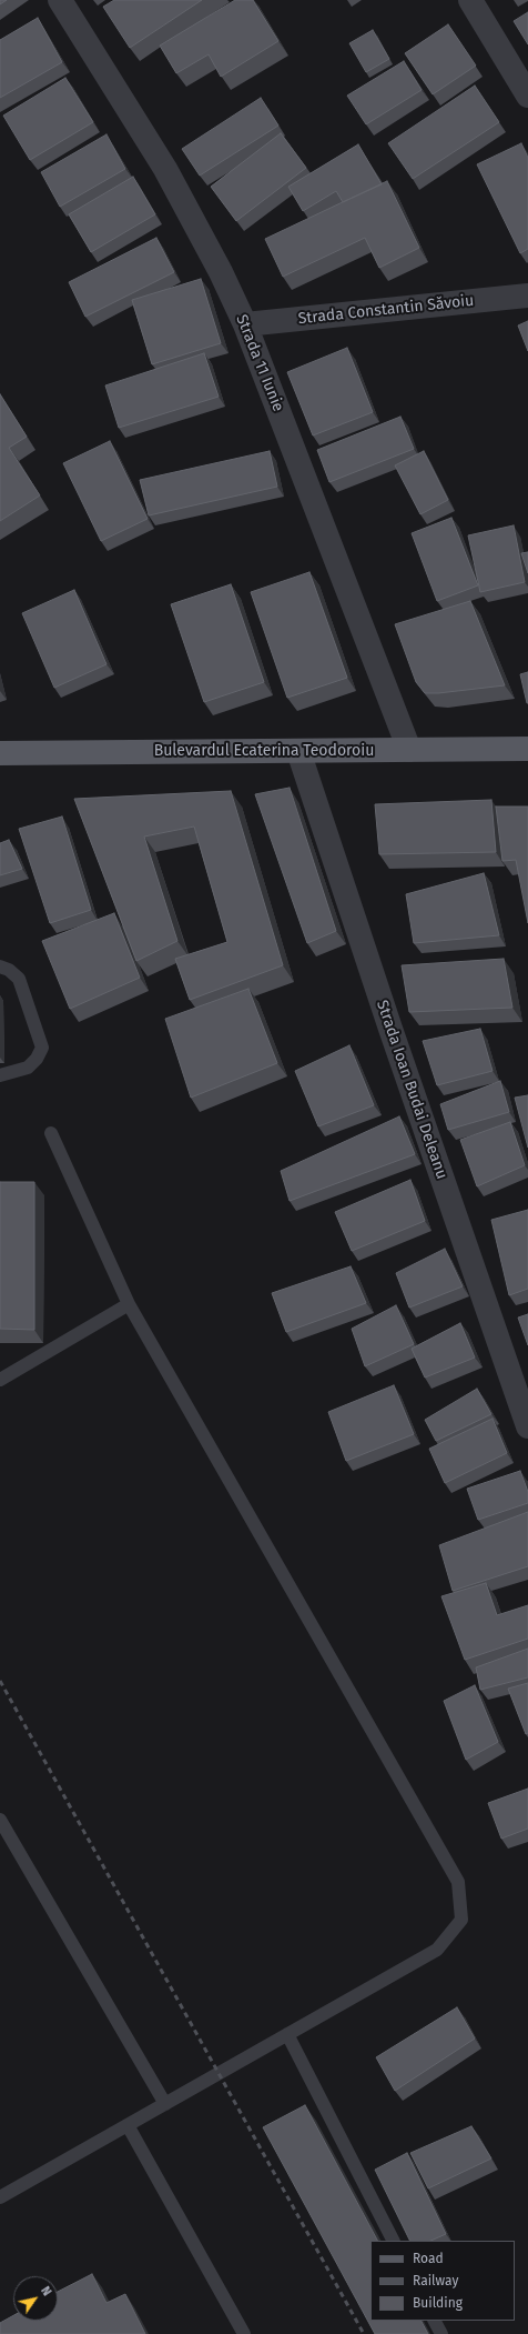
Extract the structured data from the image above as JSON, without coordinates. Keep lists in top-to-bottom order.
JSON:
{
  "streets": {
    "main road": ["Bulevardul Ecaterina Teodoroiu"],
    "street": ["Strada Constantin Săvoiu", "Strada 11 Iunie", "Strada Ioan Budai Deleanu"]
  },
  "crossings": [
    ["Strada Constantin Săvoiu", "Strada 11 Iunie"],
    ["Strada 11 Iunie", "Bulevardul Ecaterina Teodoroiu"],
    ["Bulevardul Ecaterina Teodoroiu", "Strada Ioan Budai Deleanu"]
  ],
  "legend": ["Road", "Railway", "Building"],
  "north": "top right"
}
